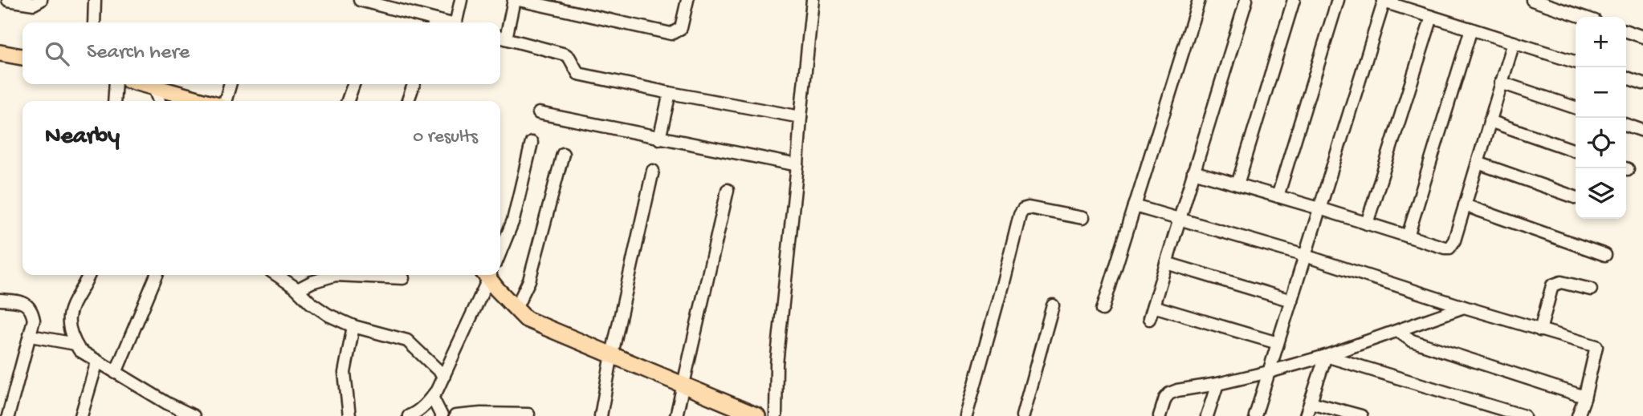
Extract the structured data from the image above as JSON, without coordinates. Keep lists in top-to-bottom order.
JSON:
{
  "page": {
    "map_buttons": ["+", "−"],
    "search": "Search here",
    "heading": ["Nearby", "0 results"]
  }
}
